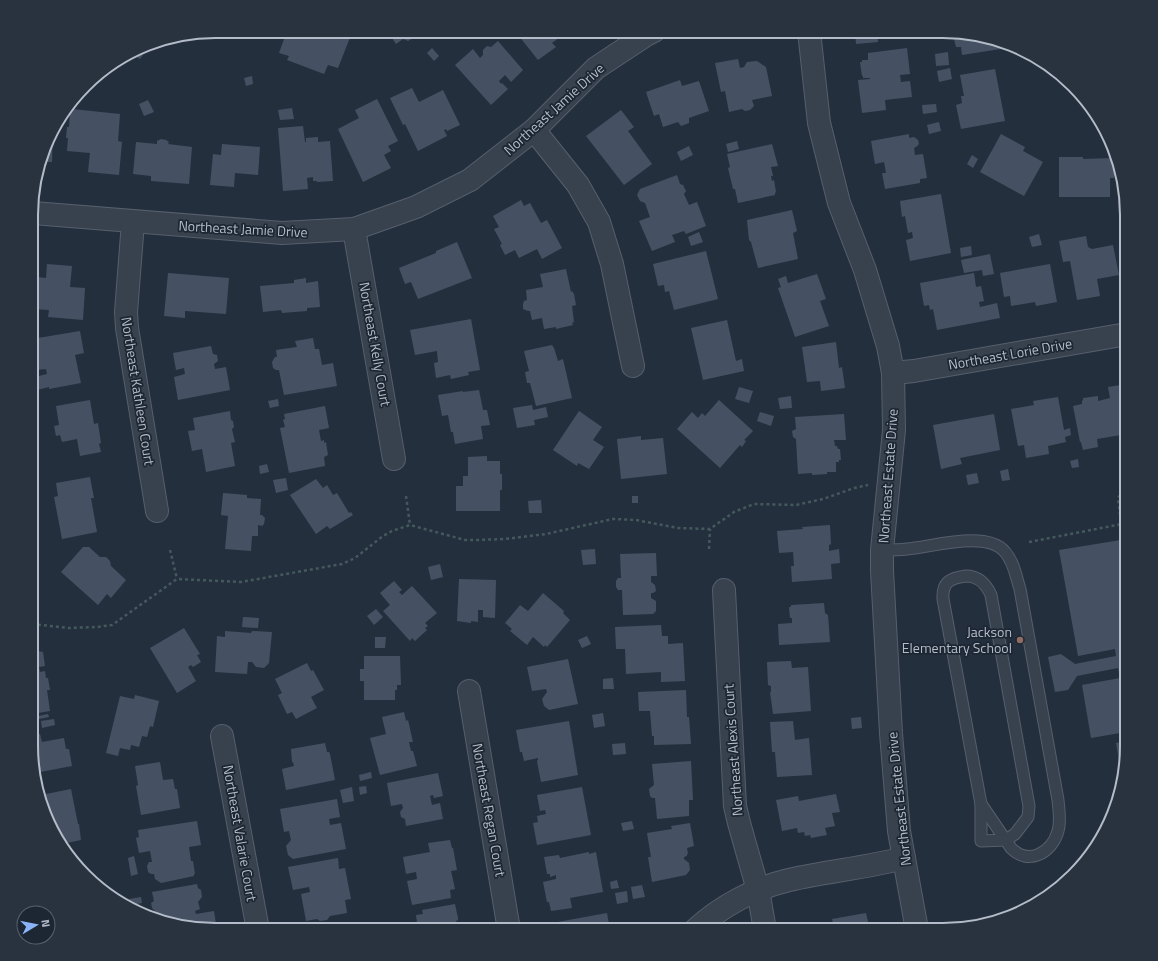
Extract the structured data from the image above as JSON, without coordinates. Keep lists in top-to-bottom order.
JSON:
{
  "streets": {
    "street": [
      "Northeast Jamie Drive",
      "Northeast Kelly Court",
      "Northeast Lorie Drive",
      "Northeast Kathleen Court",
      "Northeast Estate Drive",
      "Northeast Alexis Court",
      "Northeast Regan Court",
      "Northeast Valarie Court"
    ]
  },
  "crossings": [
    ["Northeast Jamie Drive", "Northeast Kelly Court"],
    ["Northeast Jamie Drive", "Northeast Kathleen Court"],
    ["Northeast Lorie Drive", "Northeast Estate Drive"]
  ],
  "places": ["Jackson Elementary School"],
  "north": "right"
}
